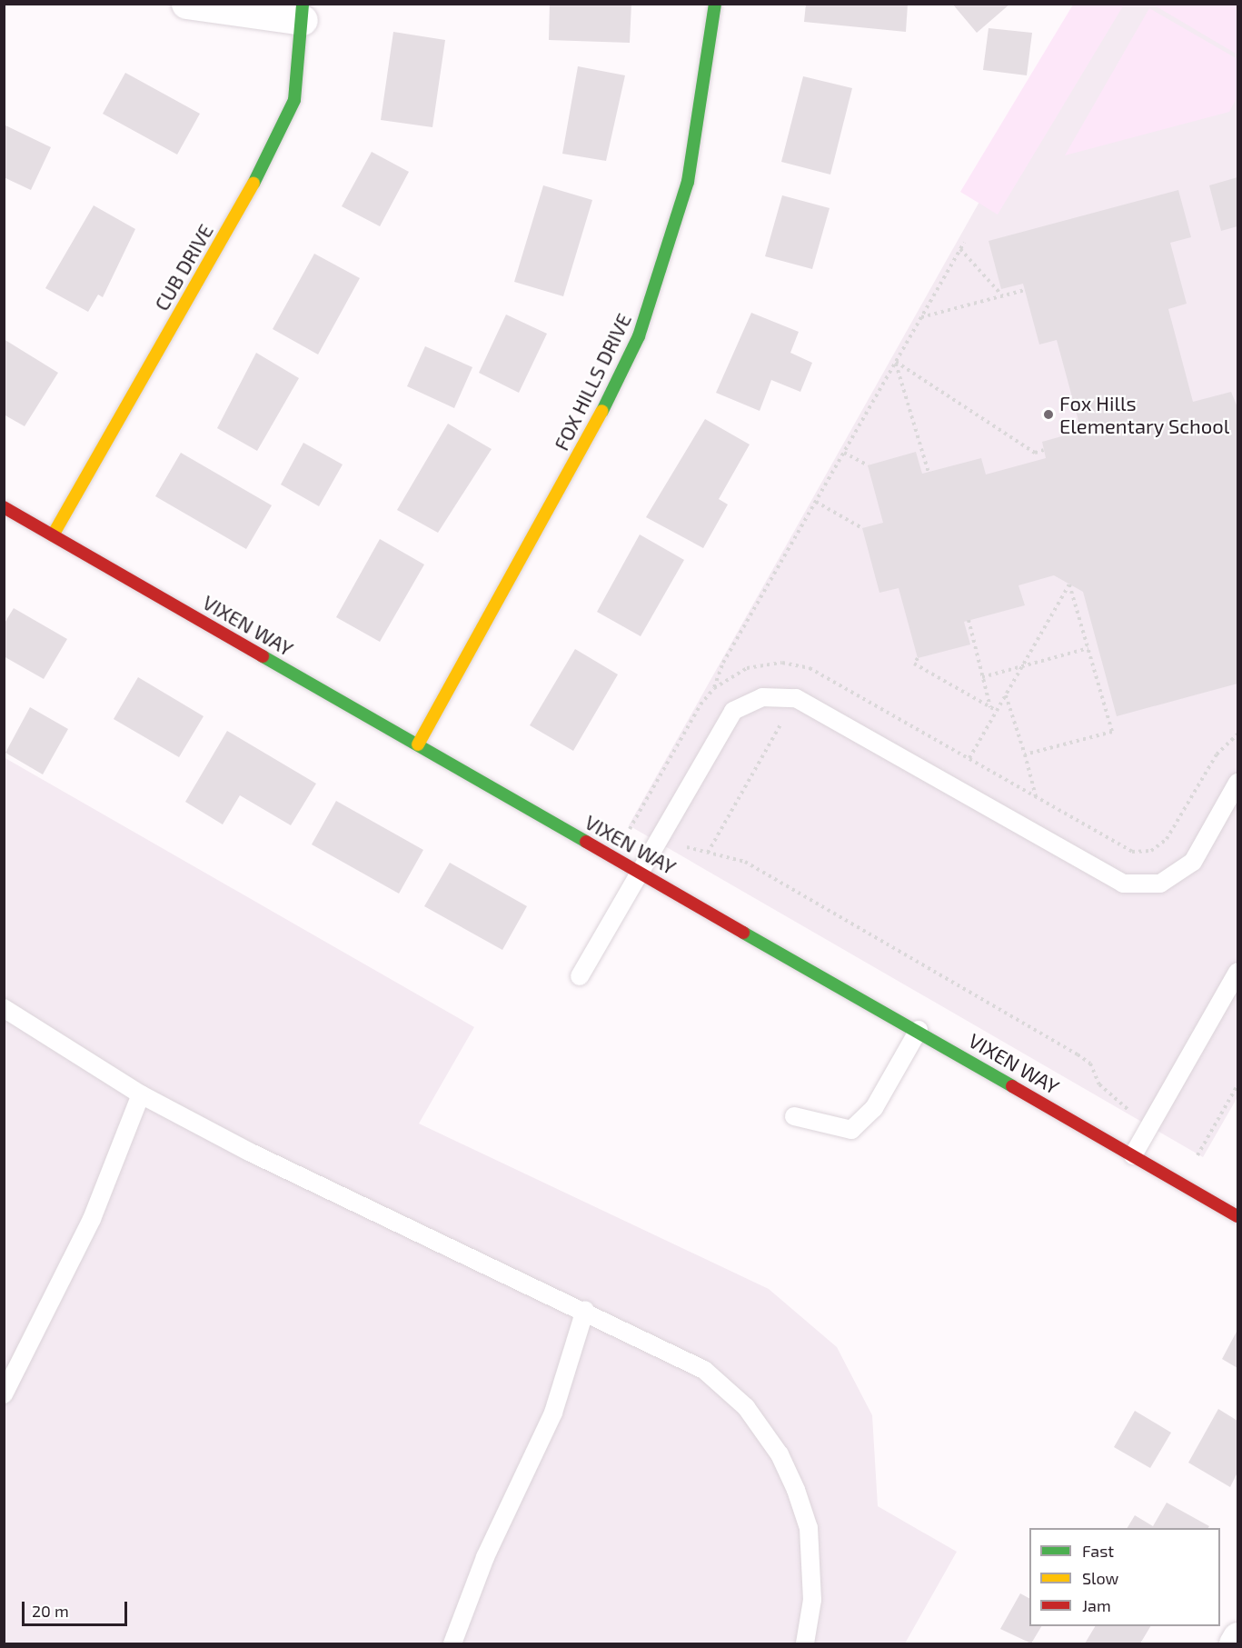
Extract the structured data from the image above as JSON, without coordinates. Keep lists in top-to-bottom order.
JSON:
{
  "streets": {
    "street": ["CUB DRIVE", "FOX HILLS DRIVE", "VIXEN WAY"]
  },
  "crossings": [
    ["CUB DRIVE", "VIXEN WAY"],
    ["FOX HILLS DRIVE", "VIXEN WAY"]
  ],
  "places": ["Fox Hills Elementary School"],
  "legend": ["Fast", "Slow", "Jam"],
  "scale_bar": "20 m"
}
